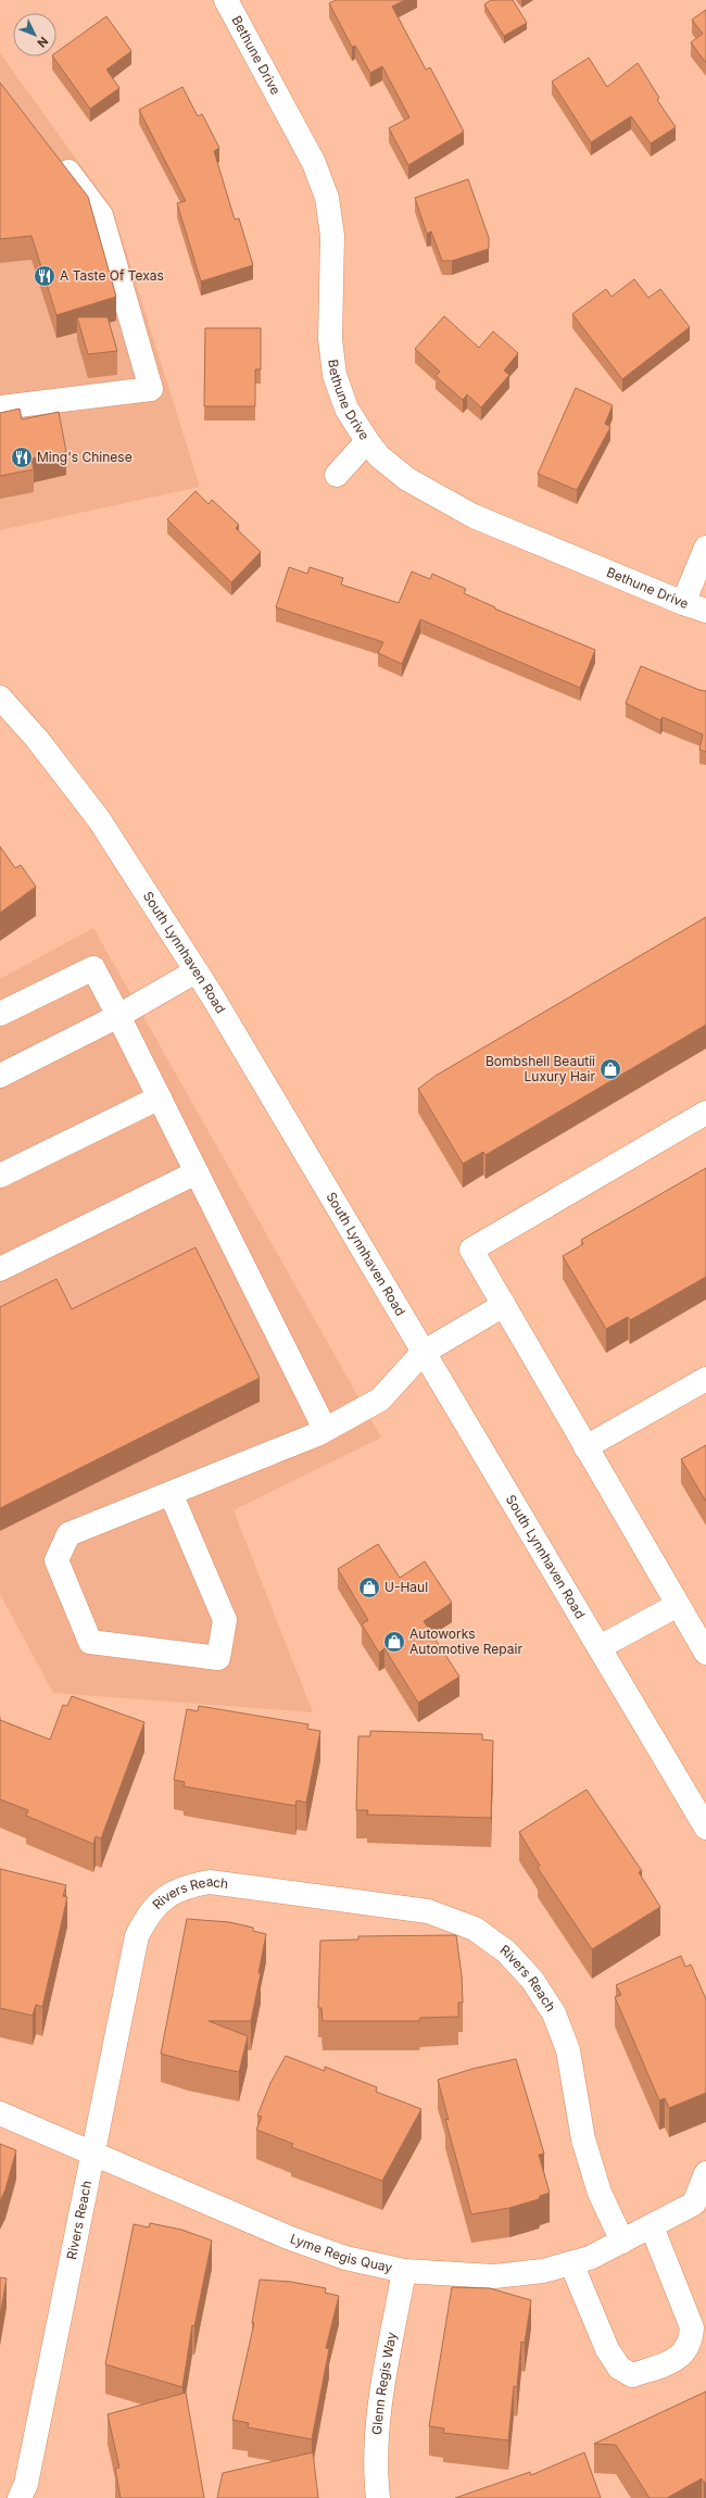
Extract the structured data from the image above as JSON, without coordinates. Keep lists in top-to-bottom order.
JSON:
{
  "streets": {
    "street": [
      "Bethune Drive",
      "South Lynnhaven Road",
      "Rivers Reach",
      "Lyme Regis Quay",
      "Glenn Regis Way"
    ]
  },
  "crossings": [
    ["Rivers Reach", "Lyme Regis Quay"],
    ["Lyme Regis Quay", "Glenn Regis Way"]
  ],
  "places": {
    "restaurant": ["A Taste Of Texas", "Ming's Chinese"],
    "shop": ["Bombshell Beautii Luxury Hair", "U-Haul", "Autoworks Automotive Repair"]
  },
  "north": "bottom right"
}
